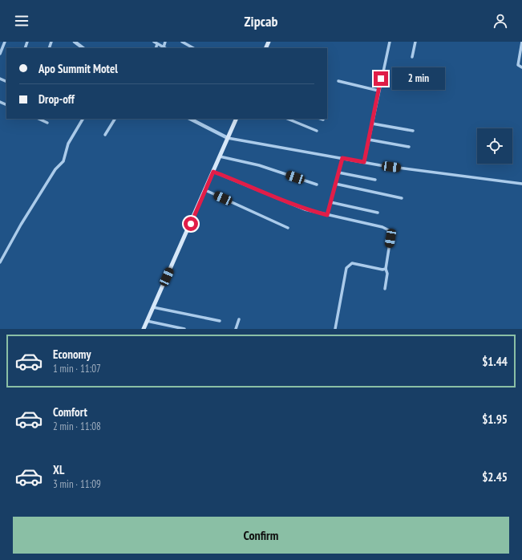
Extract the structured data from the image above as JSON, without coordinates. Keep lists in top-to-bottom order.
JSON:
{
  "page": {
    "header": "Zipcab",
    "banner": ["Apo Summit Motel", "Drop-off"],
    "bubble": "2 min",
    "list": [
      {
        "name": "Economy",
        "note": "1 min · 11:07",
        "value": "$1.44"
      },
      {
        "name": "Comfort",
        "note": "2 min · 11:08",
        "value": "$1.95"
      },
      {
        "name": "XL",
        "note": "3 min · 11:09",
        "value": "$2.45"
      }
    ],
    "buttons": "Confirm"
  }
}
